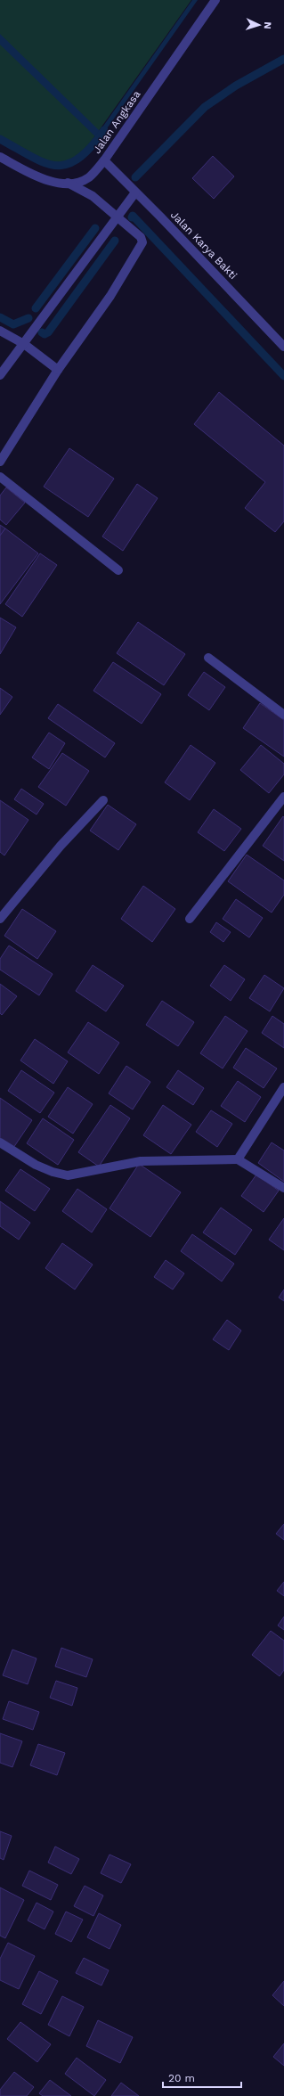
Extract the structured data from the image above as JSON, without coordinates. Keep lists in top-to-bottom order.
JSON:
{
  "streets": {
    "street": ["Jalan Angkasa", "Jalan Karya Bakti"]
  },
  "crossings": [
    ["Jalan Angkasa", "Jalan Karya Bakti"]
  ],
  "scale_bar": "20 m",
  "north": "right"
}
